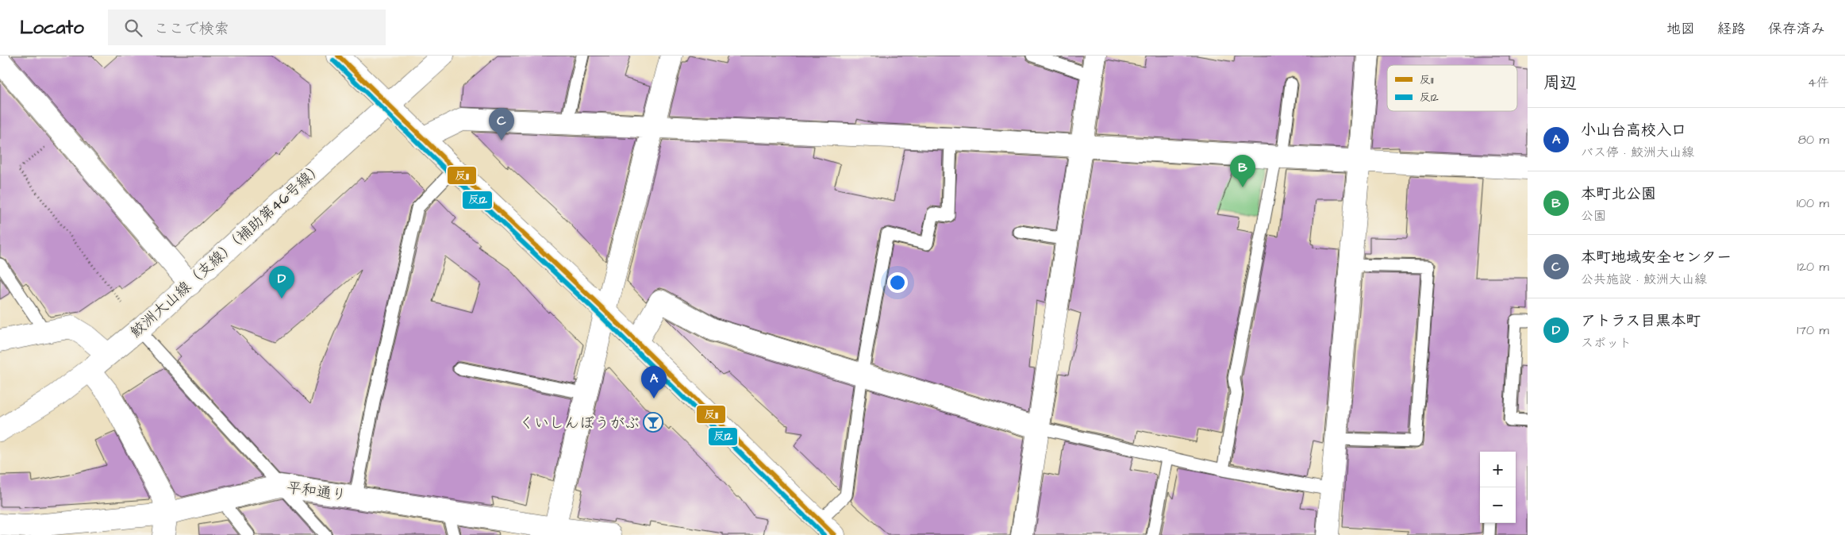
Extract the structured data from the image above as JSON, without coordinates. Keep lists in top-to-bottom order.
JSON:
{
  "streets": {
    "street": ["鮫洲大山線（支線）（補助第46号線）", "平和通り"]
  },
  "places": {
    "bar": ["くいしんぼうがぶ"]
  },
  "lines": ["transit line 反11", "transit line 反12"],
  "legend": ["反11", "反12"],
  "page": {
    "header": "Locato",
    "search": "ここで検索",
    "nav": ["地図", "経路", "保存済み"],
    "heading": ["周辺", "4件"],
    "list": [
      {
        "mark": "A",
        "name": "小山台高校入口",
        "note": "バス停 · 鮫洲大山線",
        "value": "80 m"
      },
      {
        "mark": "B",
        "name": "本町北公園",
        "note": "公園",
        "value": "100 m"
      },
      {
        "mark": "C",
        "name": "本町地域安全センター",
        "note": "公共施設 · 鮫洲大山線",
        "value": "120 m"
      },
      {
        "mark": "D",
        "name": "アトラス目黒本町",
        "note": "スポット",
        "value": "170 m"
      }
    ],
    "pins": [
      "C",
      "B",
      "D",
      "A"
    ],
    "map_buttons": ["+", "−"]
  }
}
